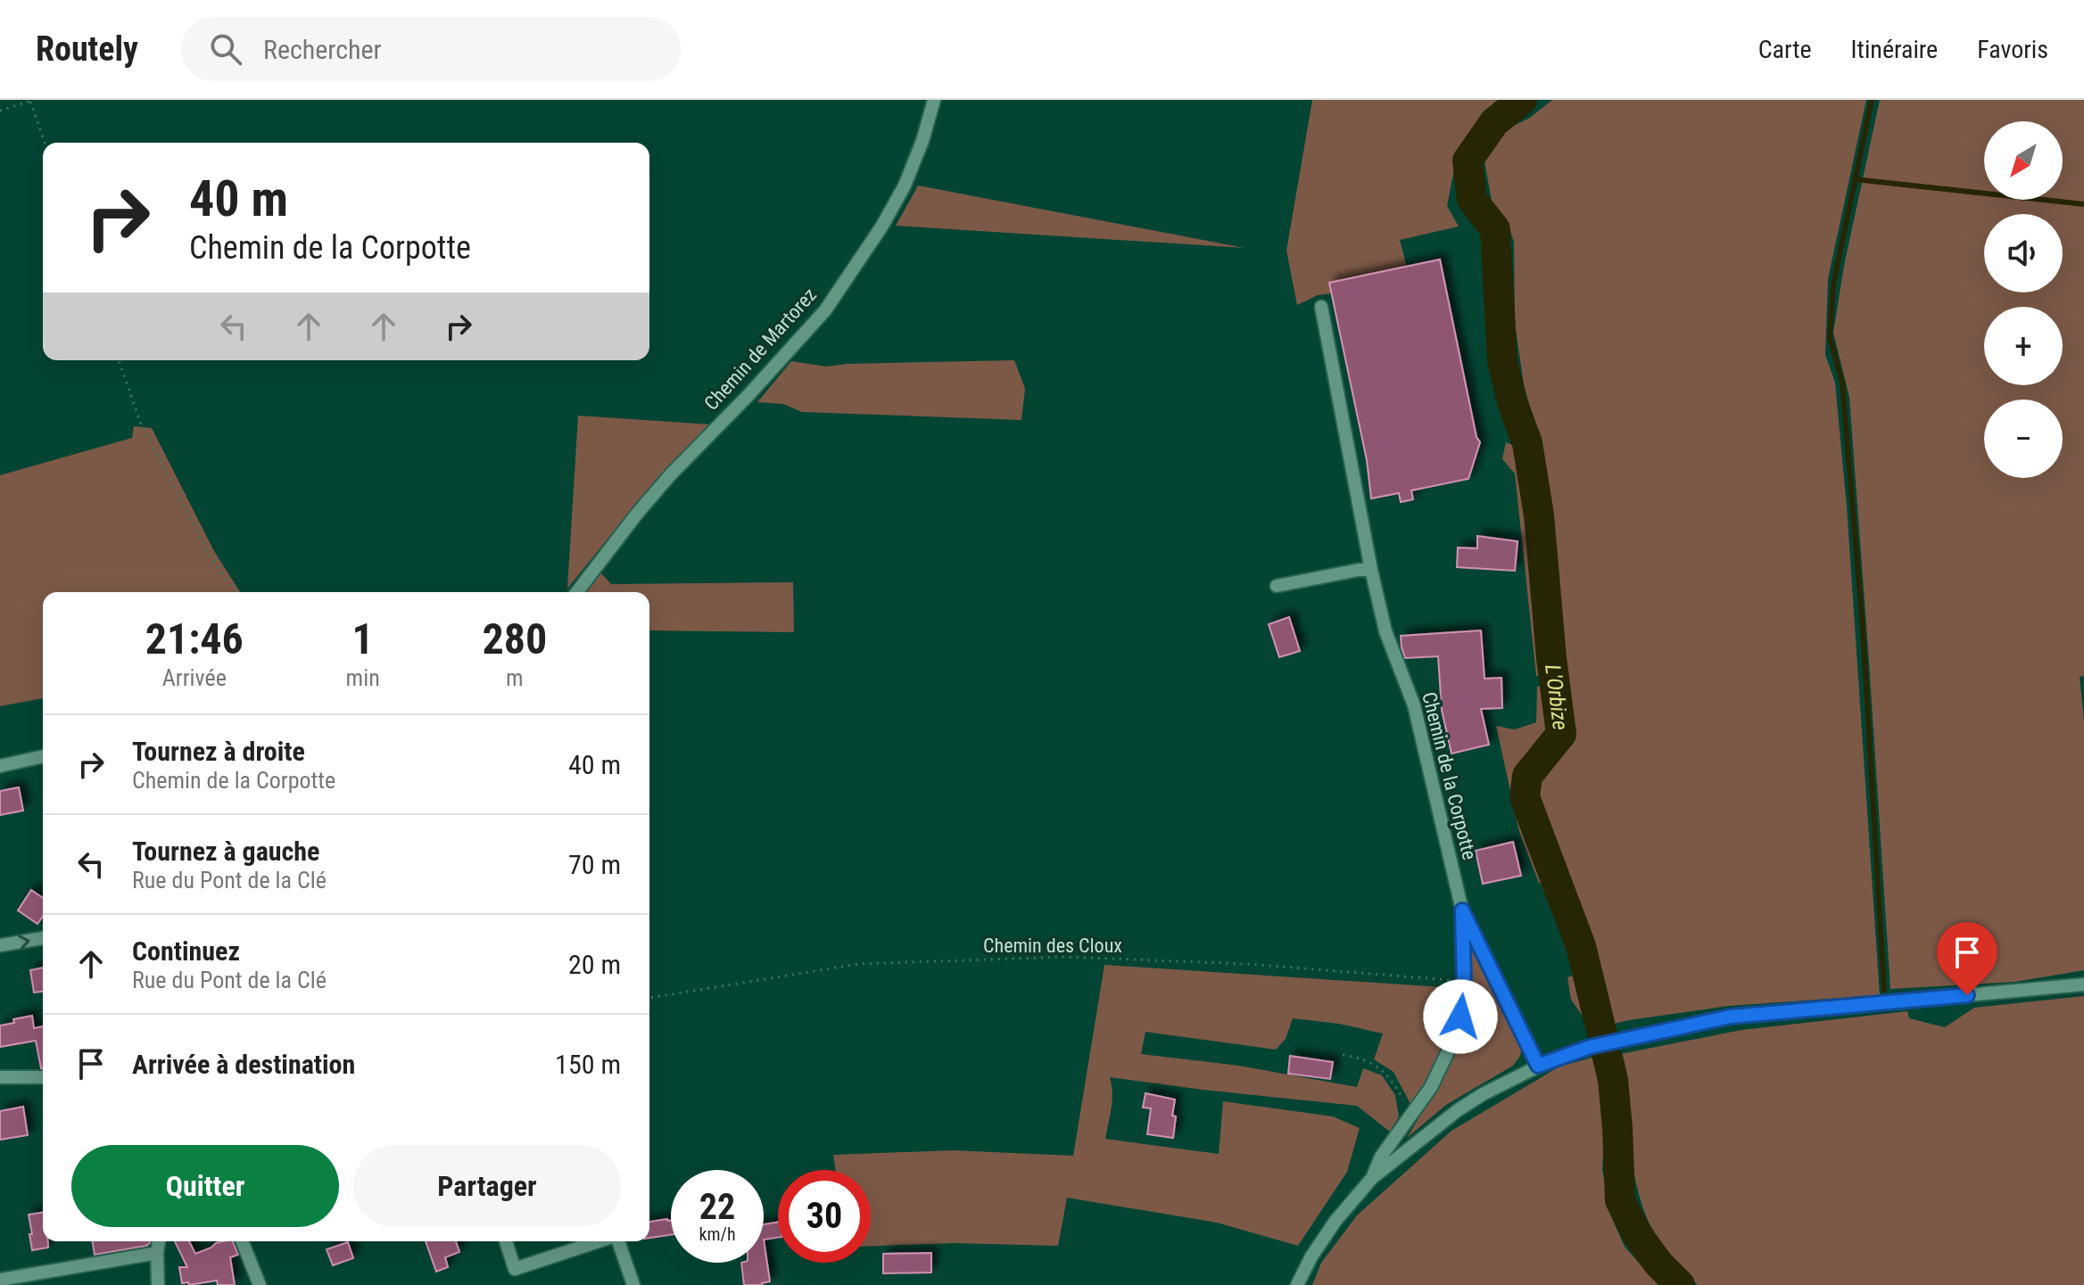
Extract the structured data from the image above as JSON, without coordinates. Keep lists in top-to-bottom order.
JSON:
{
  "streets": {
    "street": ["Chemin de Martorez", "Chemin de la Corpotte"],
    "path": ["Chemin des Cloux"]
  },
  "crossings": [
    ["Chemin de la Corpotte", "Chemin des Cloux"]
  ],
  "water": ["L'Orbize"],
  "north": "bottom left",
  "page": {
    "header": "Routely",
    "search": "Rechercher",
    "nav": ["Carte", "Itinéraire", "Favoris"],
    "map_buttons": ["+", "−"],
    "turn": ["40 m", "Chemin de la Corpotte"],
    "eta": [
      "21:46",
      "Arrivée",
      "1",
      "min",
      "280",
      "m"
    ],
    "list": [
      {
        "name": "Tournez à droite",
        "note": "Chemin de la Corpotte",
        "value": "40 m"
      },
      {
        "name": "Tournez à gauche",
        "note": "Rue du Pont de la Clé",
        "value": "70 m"
      },
      {
        "name": "Continuez",
        "note": "Rue du Pont de la Clé",
        "value": "20 m"
      },
      {
        "name": "Arrivée à destination",
        "value": "150 m"
      }
    ],
    "buttons": ["Quitter", "Partager"],
    "speed": "22 km/h",
    "limit": "30"
  }
}
